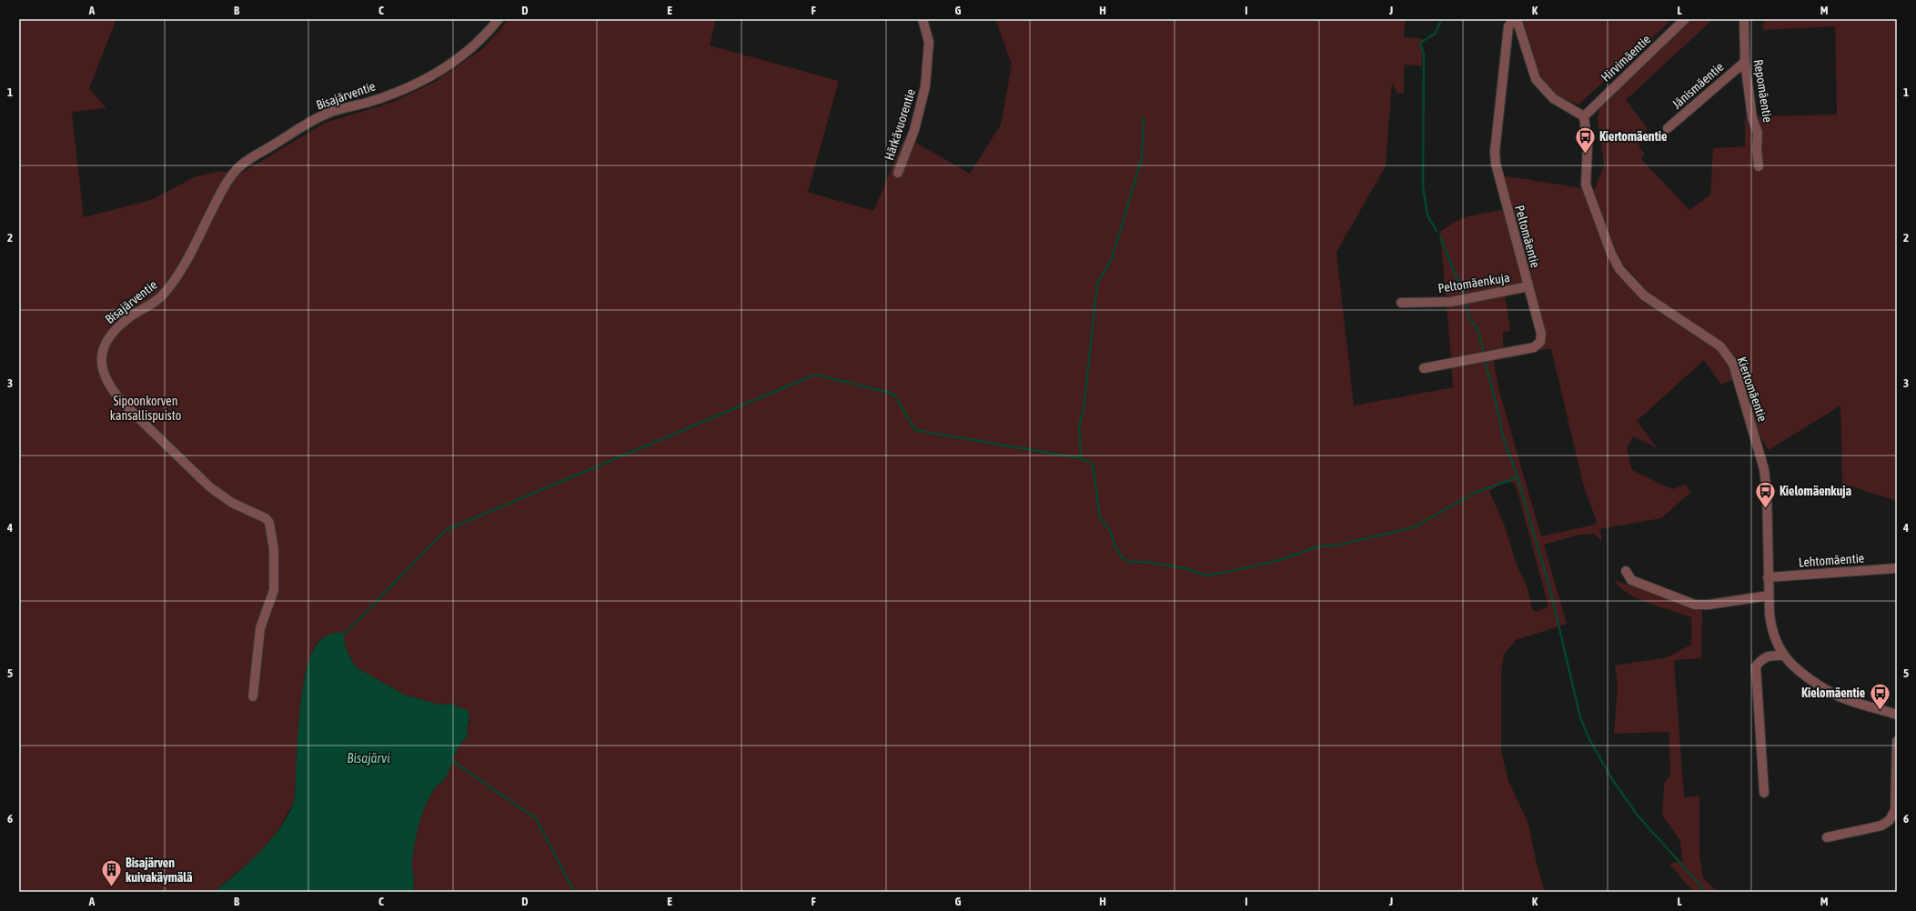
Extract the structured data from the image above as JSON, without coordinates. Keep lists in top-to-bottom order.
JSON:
{
  "streets": {
    "street": [
      "Hirvimäentie",
      "Jänismäentie",
      "Repomäentie",
      "Bisajärventie",
      "Härkävuorentie",
      "Peltomäentie",
      "Peltomäenkuja",
      "Kiertomäentie",
      "Lehtomäentie"
    ]
  },
  "crossings": [
    ["Hirvimäentie", "Kiertomäentie"],
    ["Jänismäentie", "Repomäentie"],
    ["Peltomäentie", "Peltomäenkuja"],
    ["Kiertomäentie", "Lehtomäentie"]
  ],
  "water": ["Bisajärvi"],
  "parks": ["Sipoonkorven kansallispuisto"],
  "places": {
    "bus stop": ["Kiertomäentie", "Kielomäenkuja", "Kielomäentie"],
    "building": ["Bisajärven kuivakäymälä"]
  },
  "grid": {
    "columns": [
      "A",
      "B",
      "C",
      "D",
      "E",
      "F",
      "G",
      "H",
      "I",
      "J",
      "K",
      "L",
      "M"
    ],
    "rows": [
      "1",
      "2",
      "3",
      "4",
      "5",
      "6"
    ]
  }
}
